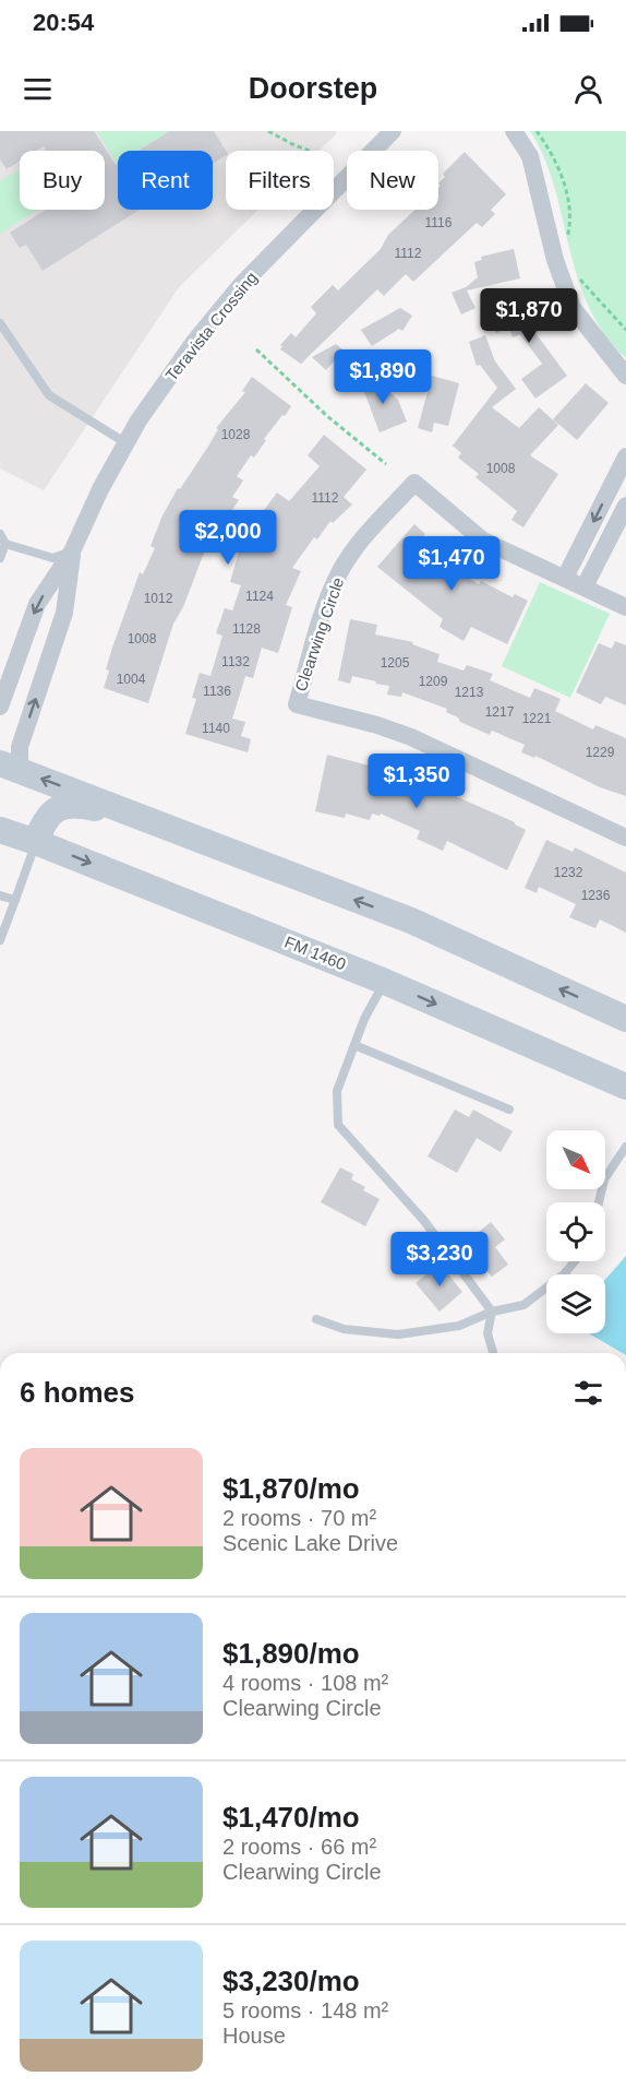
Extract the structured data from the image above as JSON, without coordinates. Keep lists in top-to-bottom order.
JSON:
{
  "streets": {
    "main road": ["FM 1460"],
    "street": ["Teravista Crossing", "Clearwing Circle"]
  },
  "house_numbers": [
    "1116",
    "1112",
    "1028",
    "1008",
    "1112",
    "1124",
    "1012",
    "1128",
    "1008",
    "1132",
    "1205",
    "1004",
    "1209",
    "1136",
    "1213",
    "1217",
    "1221",
    "1140",
    "1229",
    "1232",
    "1236"
  ],
  "north": "bottom right",
  "page": {
    "status": "20:54",
    "header": "Doorstep",
    "chip": [
      "Buy",
      "Rent",
      "Filters",
      "New"
    ],
    "price": [
      "$1,870",
      "$1,890",
      "$2,000",
      "$1,470",
      "$1,350",
      "$3,230"
    ],
    "heading": "6 homes",
    "list": [
      {
        "name": "$1,870/mo",
        "note": "2 rooms · 70 m² · Scenic Lake Drive"
      },
      {
        "name": "$1,890/mo",
        "note": "4 rooms · 108 m² · Clearwing Circle"
      },
      {
        "name": "$1,470/mo",
        "note": "2 rooms · 66 m² · Clearwing Circle"
      },
      {
        "name": "$3,230/mo",
        "note": "5 rooms · 148 m² · House"
      }
    ]
  }
}
